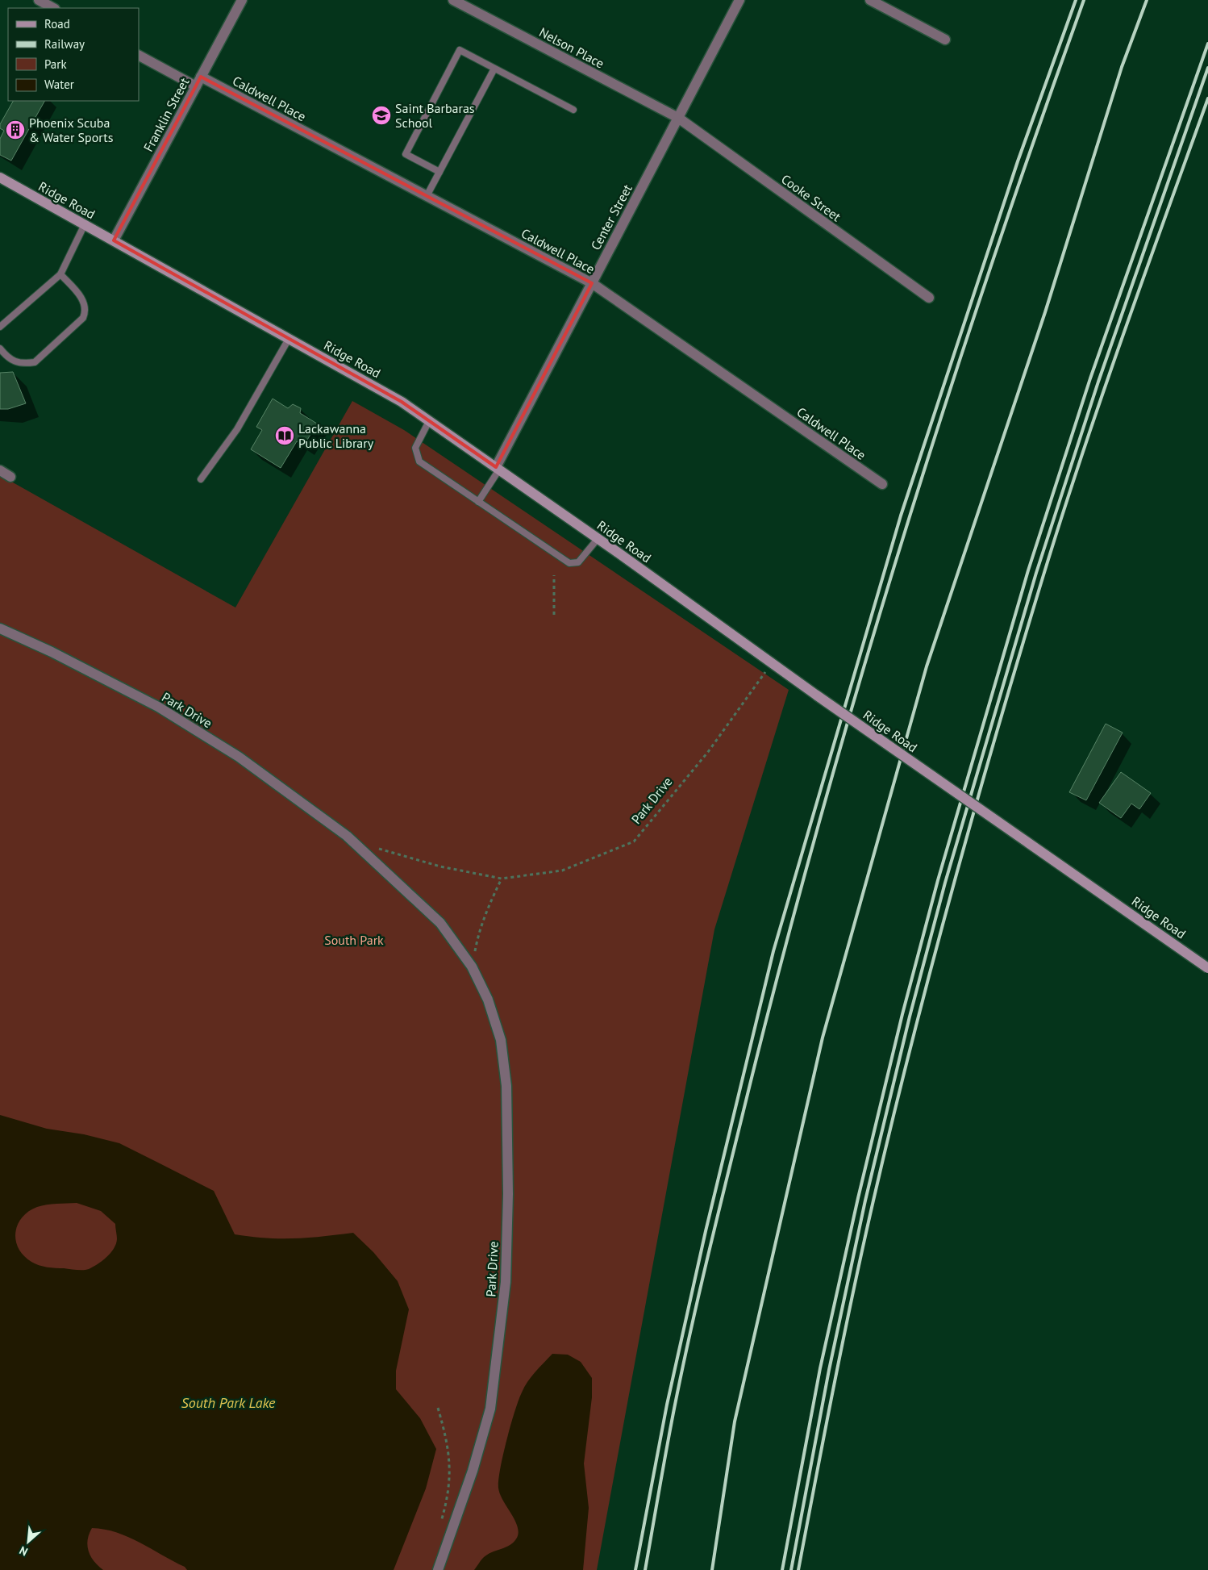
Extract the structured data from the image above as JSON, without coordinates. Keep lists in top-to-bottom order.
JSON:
{
  "streets": {
    "main road": ["Ridge Road"],
    "street": [
      "Nelson Place",
      "Caldwell Place",
      "Franklin Street",
      "Cooke Street",
      "Center Street",
      "Park Drive"
    ]
  },
  "crossings": [
    ["Nelson Place", "Cooke Street"],
    ["Nelson Place", "Center Street"],
    ["Caldwell Place", "Franklin Street"],
    ["Caldwell Place", "Center Street"],
    ["Franklin Street", "Ridge Road"],
    ["Cooke Street", "Center Street"],
    ["Ridge Road", "Center Street"],
    ["Ridge Road", "Park Drive"]
  ],
  "water": ["South Park Lake"],
  "parks": ["South Park"],
  "places": {
    "school or university": ["Saint Barbaras School"],
    "building": ["Phoenix Scuba & Water Sports"],
    "library": ["Lackawanna Public Library"]
  },
  "legend": [
    "Road",
    "Railway",
    "Park",
    "Water"
  ],
  "north": "bottom left"
}
